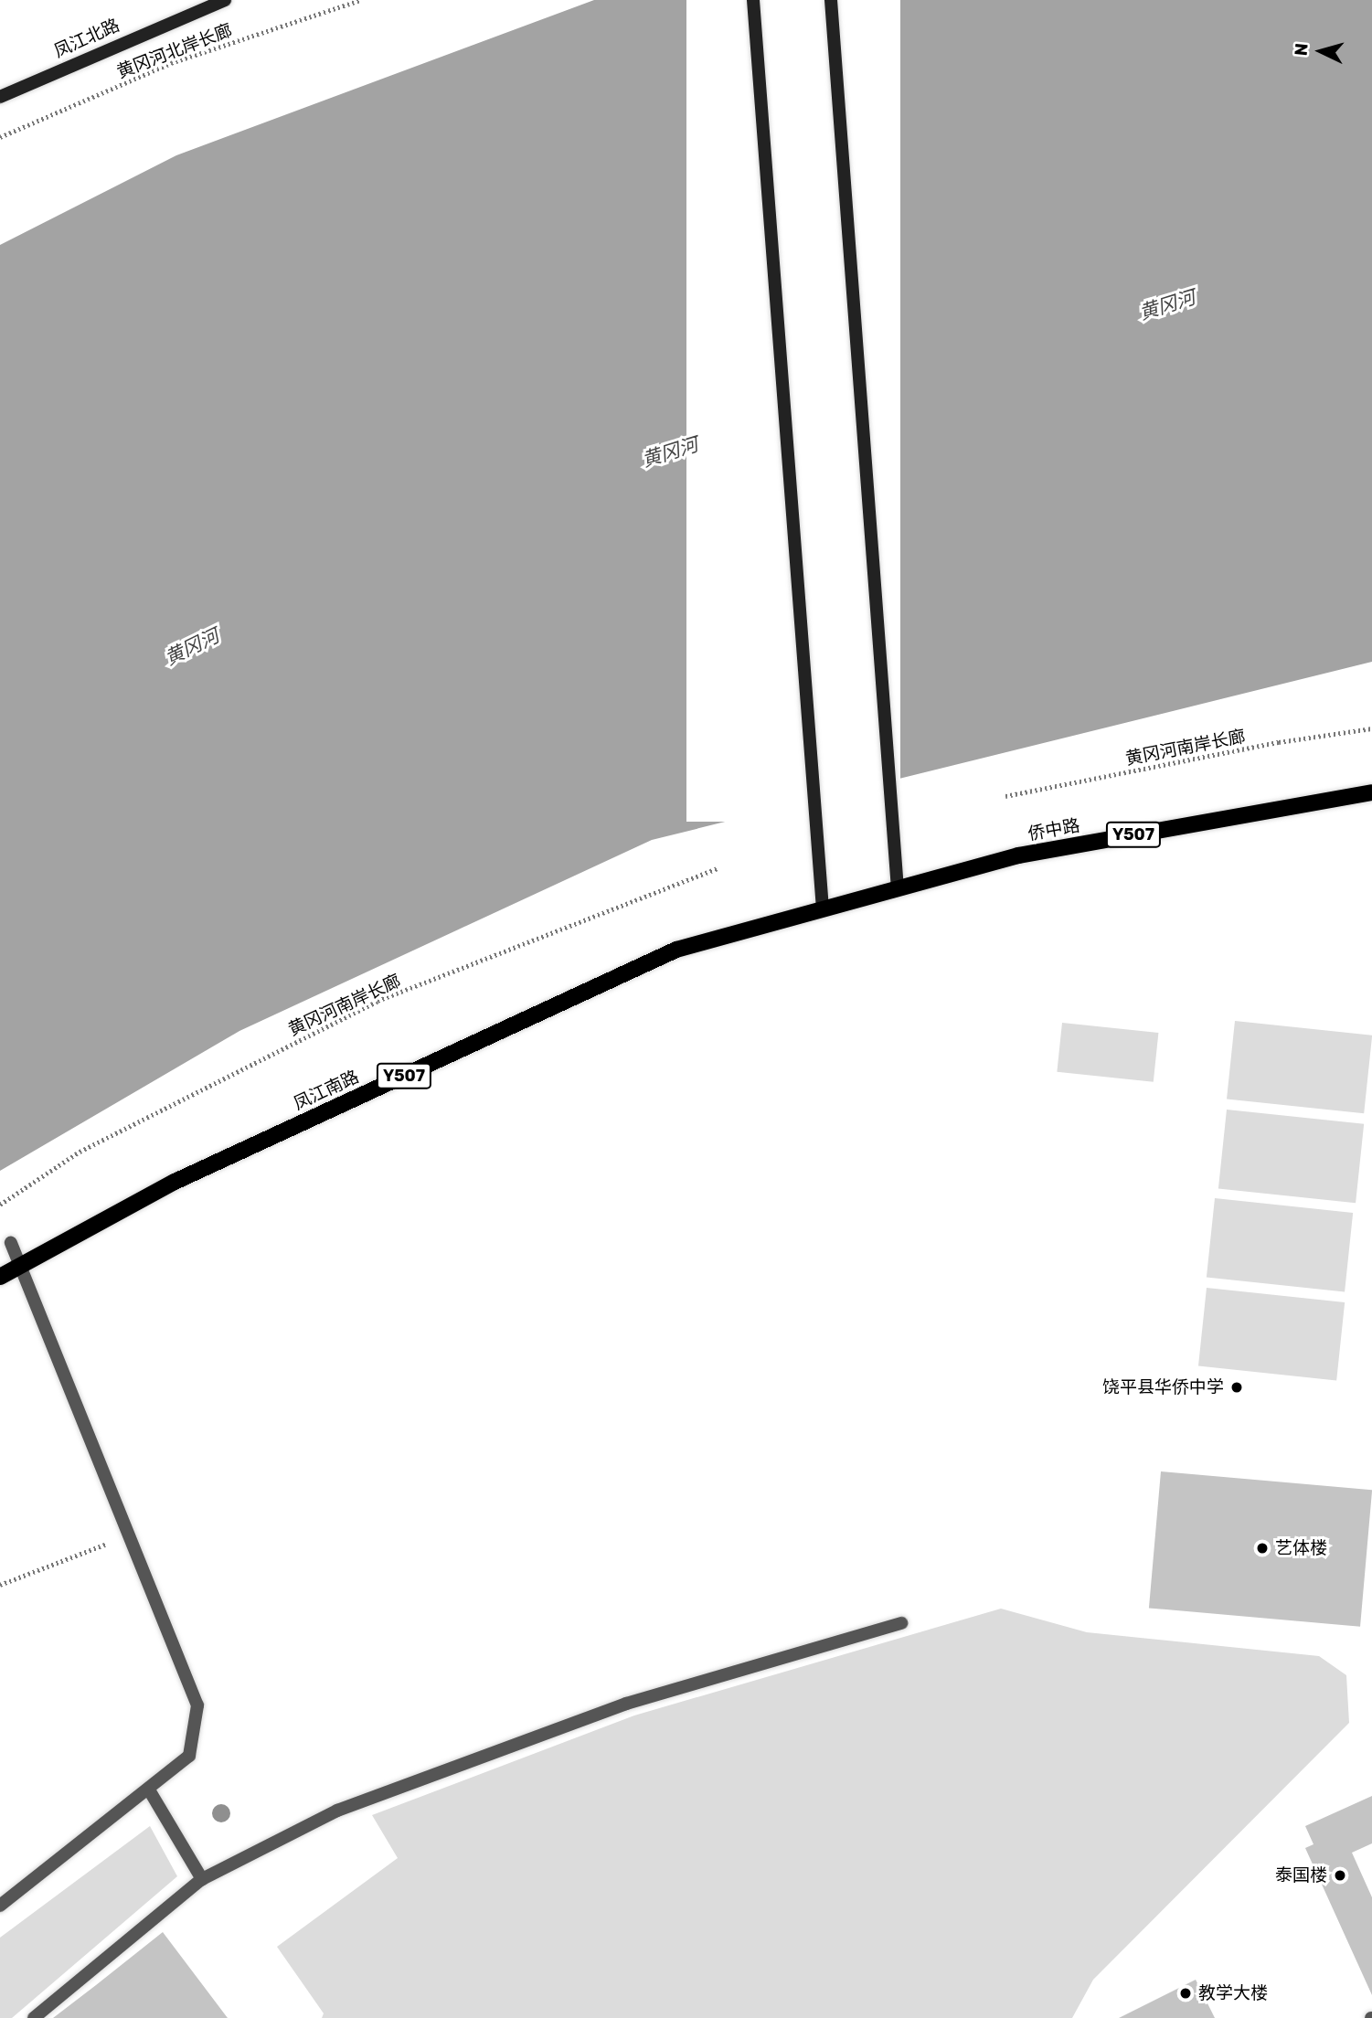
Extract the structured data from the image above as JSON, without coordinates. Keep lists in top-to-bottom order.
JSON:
{
  "streets": {
    "main road": [
      "凤江北路",
      "侨中路",
      "Y507",
      "凤江南路"
    ],
    "path": ["黄冈河北岸长廊", "黄冈河南岸长廊"]
  },
  "crossings": [
    ["侨中路", "凤江南路"]
  ],
  "water": ["黄冈河"],
  "places": [
    "饶平县华侨中学",
    "艺体楼",
    "泰国楼",
    "教学大楼"
  ],
  "north": "left"
}
